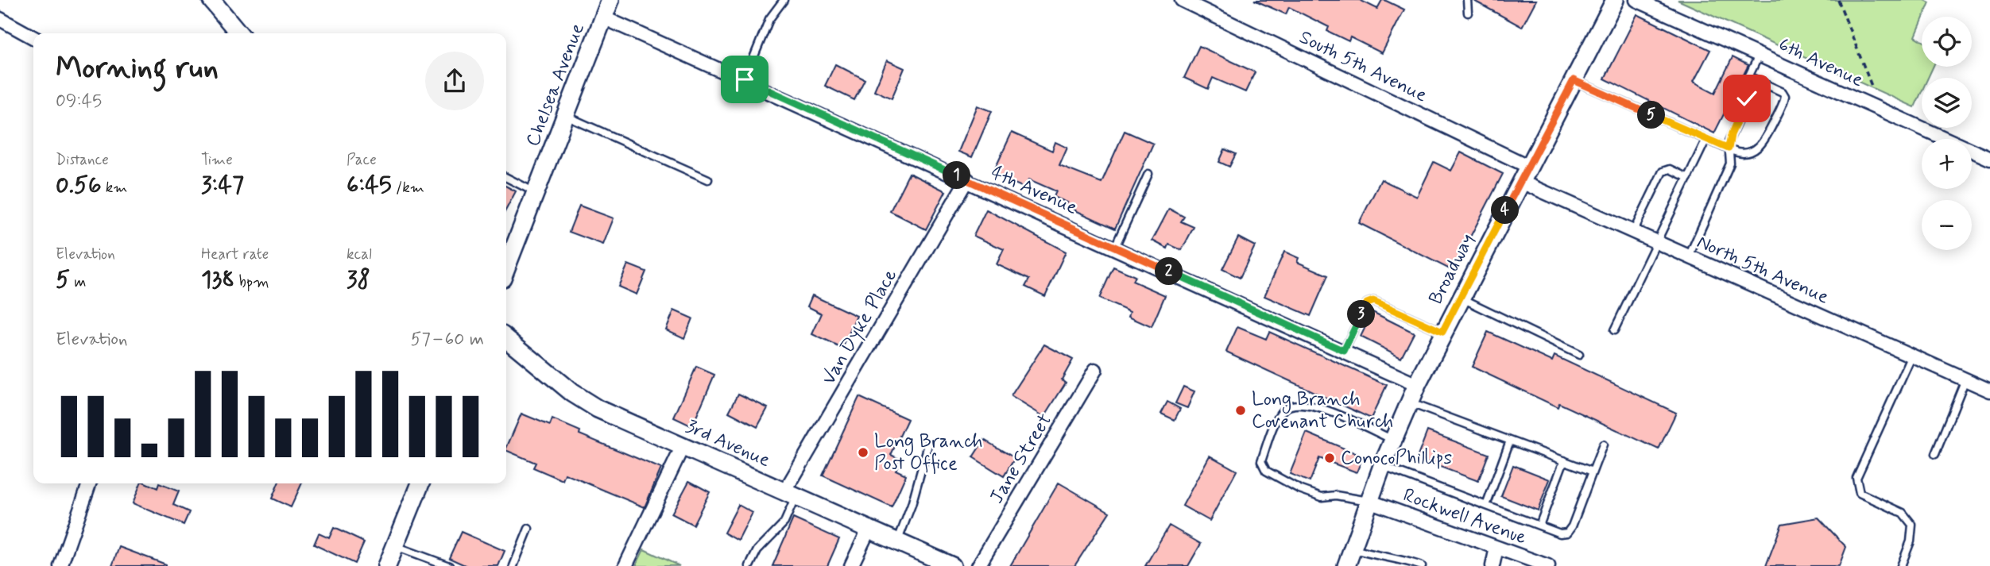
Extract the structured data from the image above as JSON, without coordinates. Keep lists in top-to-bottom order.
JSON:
{
  "streets": {
    "street": [
      "6th Avenue",
      "South 5th Avenue",
      "Chelsea Avenue",
      "4th Avenue",
      "Broadway",
      "North 5th Avenue",
      "Van Dyke Place",
      "3rd Avenue",
      "Jane Street",
      "Rockwell Avenue"
    ]
  },
  "crossings": [
    ["South 5th Avenue", "Broadway"],
    ["South 5th Avenue", "North 5th Avenue"],
    ["Chelsea Avenue", "4th Avenue"],
    ["4th Avenue", "Broadway"],
    ["4th Avenue", "Van Dyke Place"],
    ["Broadway", "North 5th Avenue"],
    ["Broadway", "Rockwell Avenue"],
    ["Van Dyke Place", "3rd Avenue"]
  ],
  "places": ["Long Branch Covenant Church", "Long Branch Post Office", "ConocoPhillips"],
  "page": {
    "map_buttons": ["+", "−"],
    "heading": ["Morning run", "09:45"],
    "pins": [
      "5",
      "1",
      "4",
      "2",
      "3"
    ],
    "stats": [
      ["Distance", "0.56 km"],
      ["Time", "3:47"],
      ["Pace", "6:45 /km"],
      ["Elevation", "5 m"],
      ["Heart rate", "138 bpm"],
      ["kcal", "38"]
    ],
    "chart": ["Elevation", "57–60 m"]
  }
}
